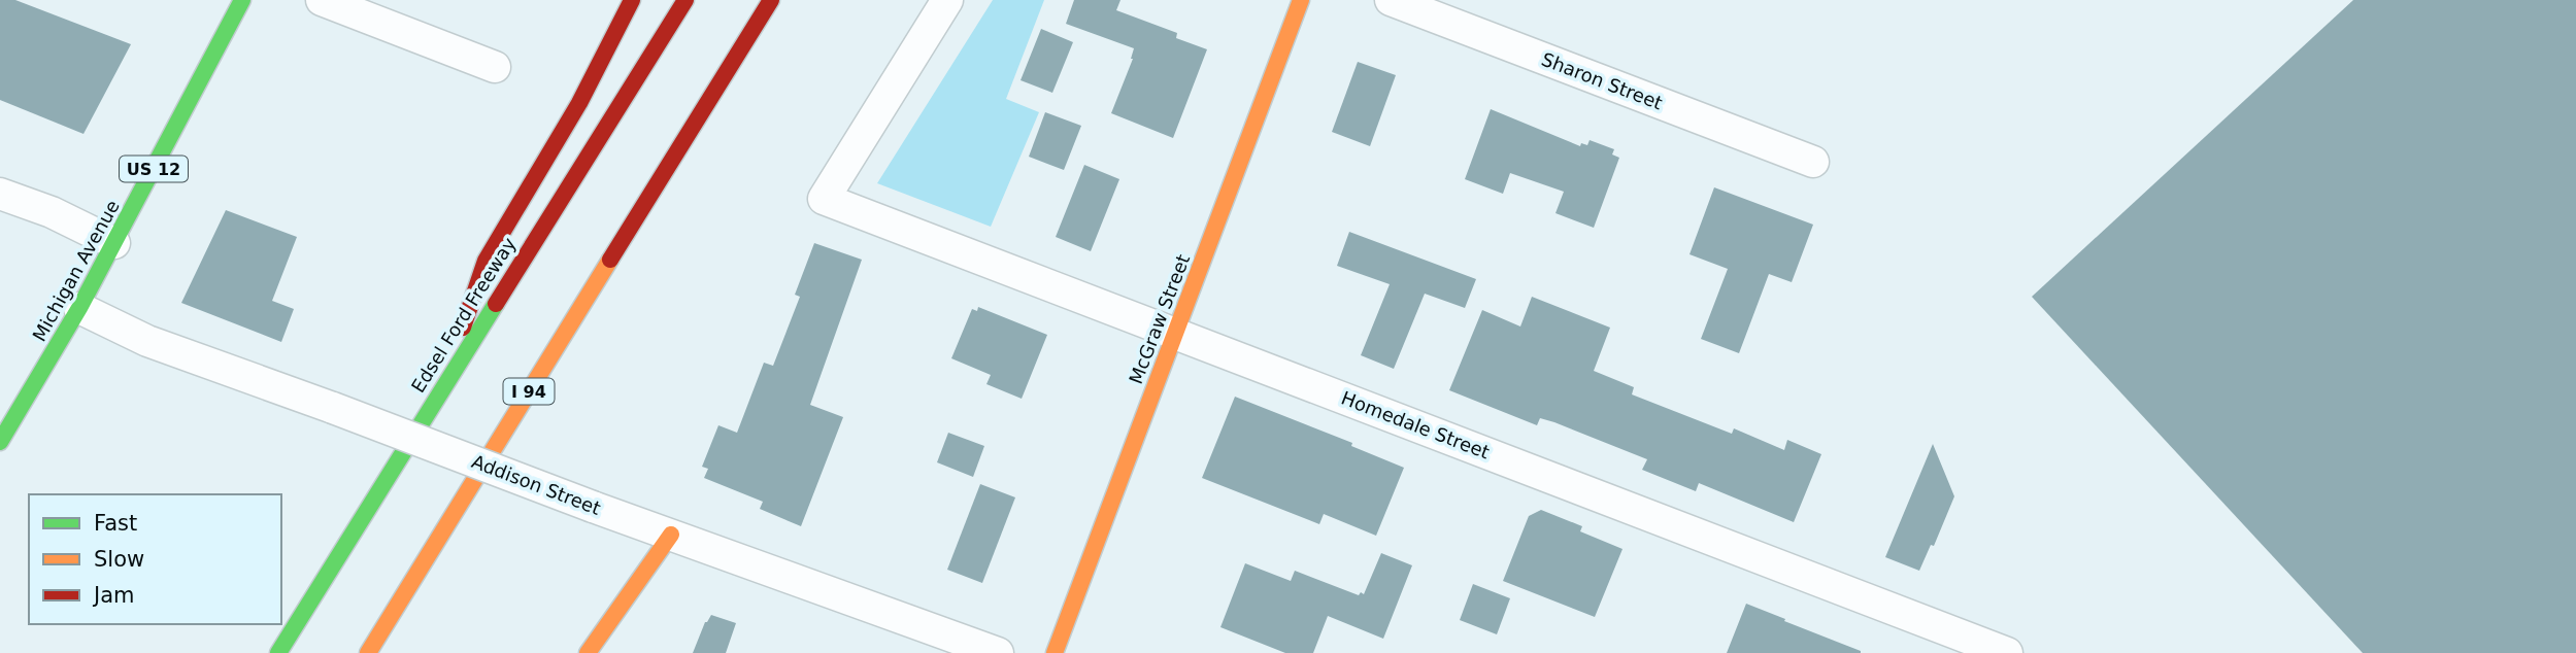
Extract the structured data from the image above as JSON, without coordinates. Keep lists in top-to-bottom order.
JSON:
{
  "streets": {
    "main road": [
      "US 12",
      "Michigan Avenue",
      "Edsel Ford Freeway",
      "McGraw Street",
      "I 94"
    ],
    "street": ["Sharon Street", "Homedale Street", "Addison Street"]
  },
  "crossings": [
    ["Michigan Avenue", "Addison Street"],
    ["McGraw Street", "Homedale Street"]
  ],
  "legend": ["Fast", "Slow", "Jam"]
}
